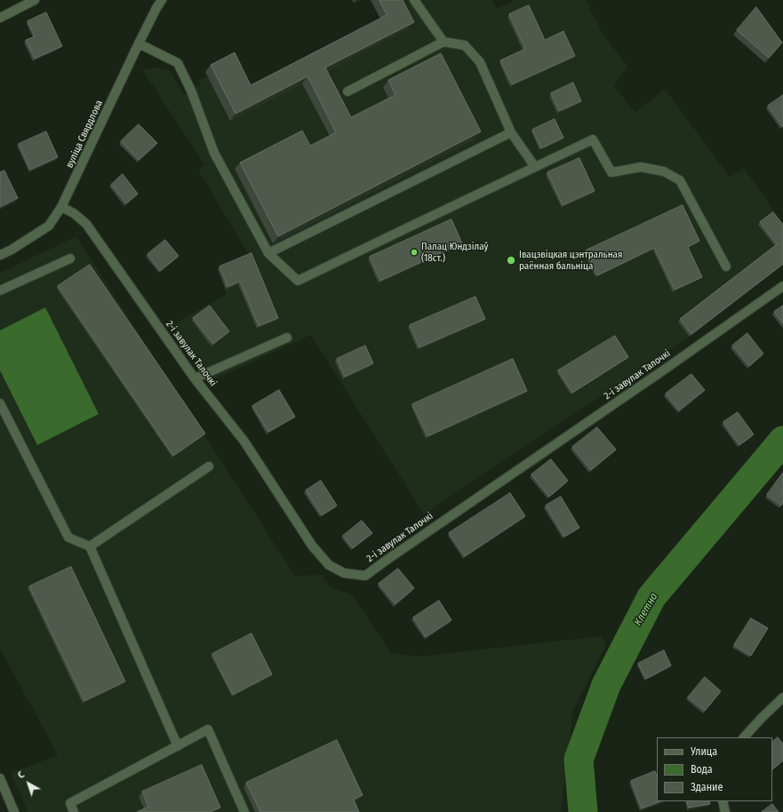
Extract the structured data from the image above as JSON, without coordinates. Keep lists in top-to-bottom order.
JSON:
{
  "streets": {
    "street": ["вуліца Свярдлова", "2-і завулак Талочкі"]
  },
  "crossings": [
    ["вуліца Свярдлова", "2-і завулак Талочкі"]
  ],
  "water": ["Клетна"],
  "places": ["Палац Юндзілаў (18ст.)", "Івацэвіцкая цэнтральная раённая бальніца"],
  "legend": ["Улица", "Вода", "Здание"],
  "north": "top left"
}
